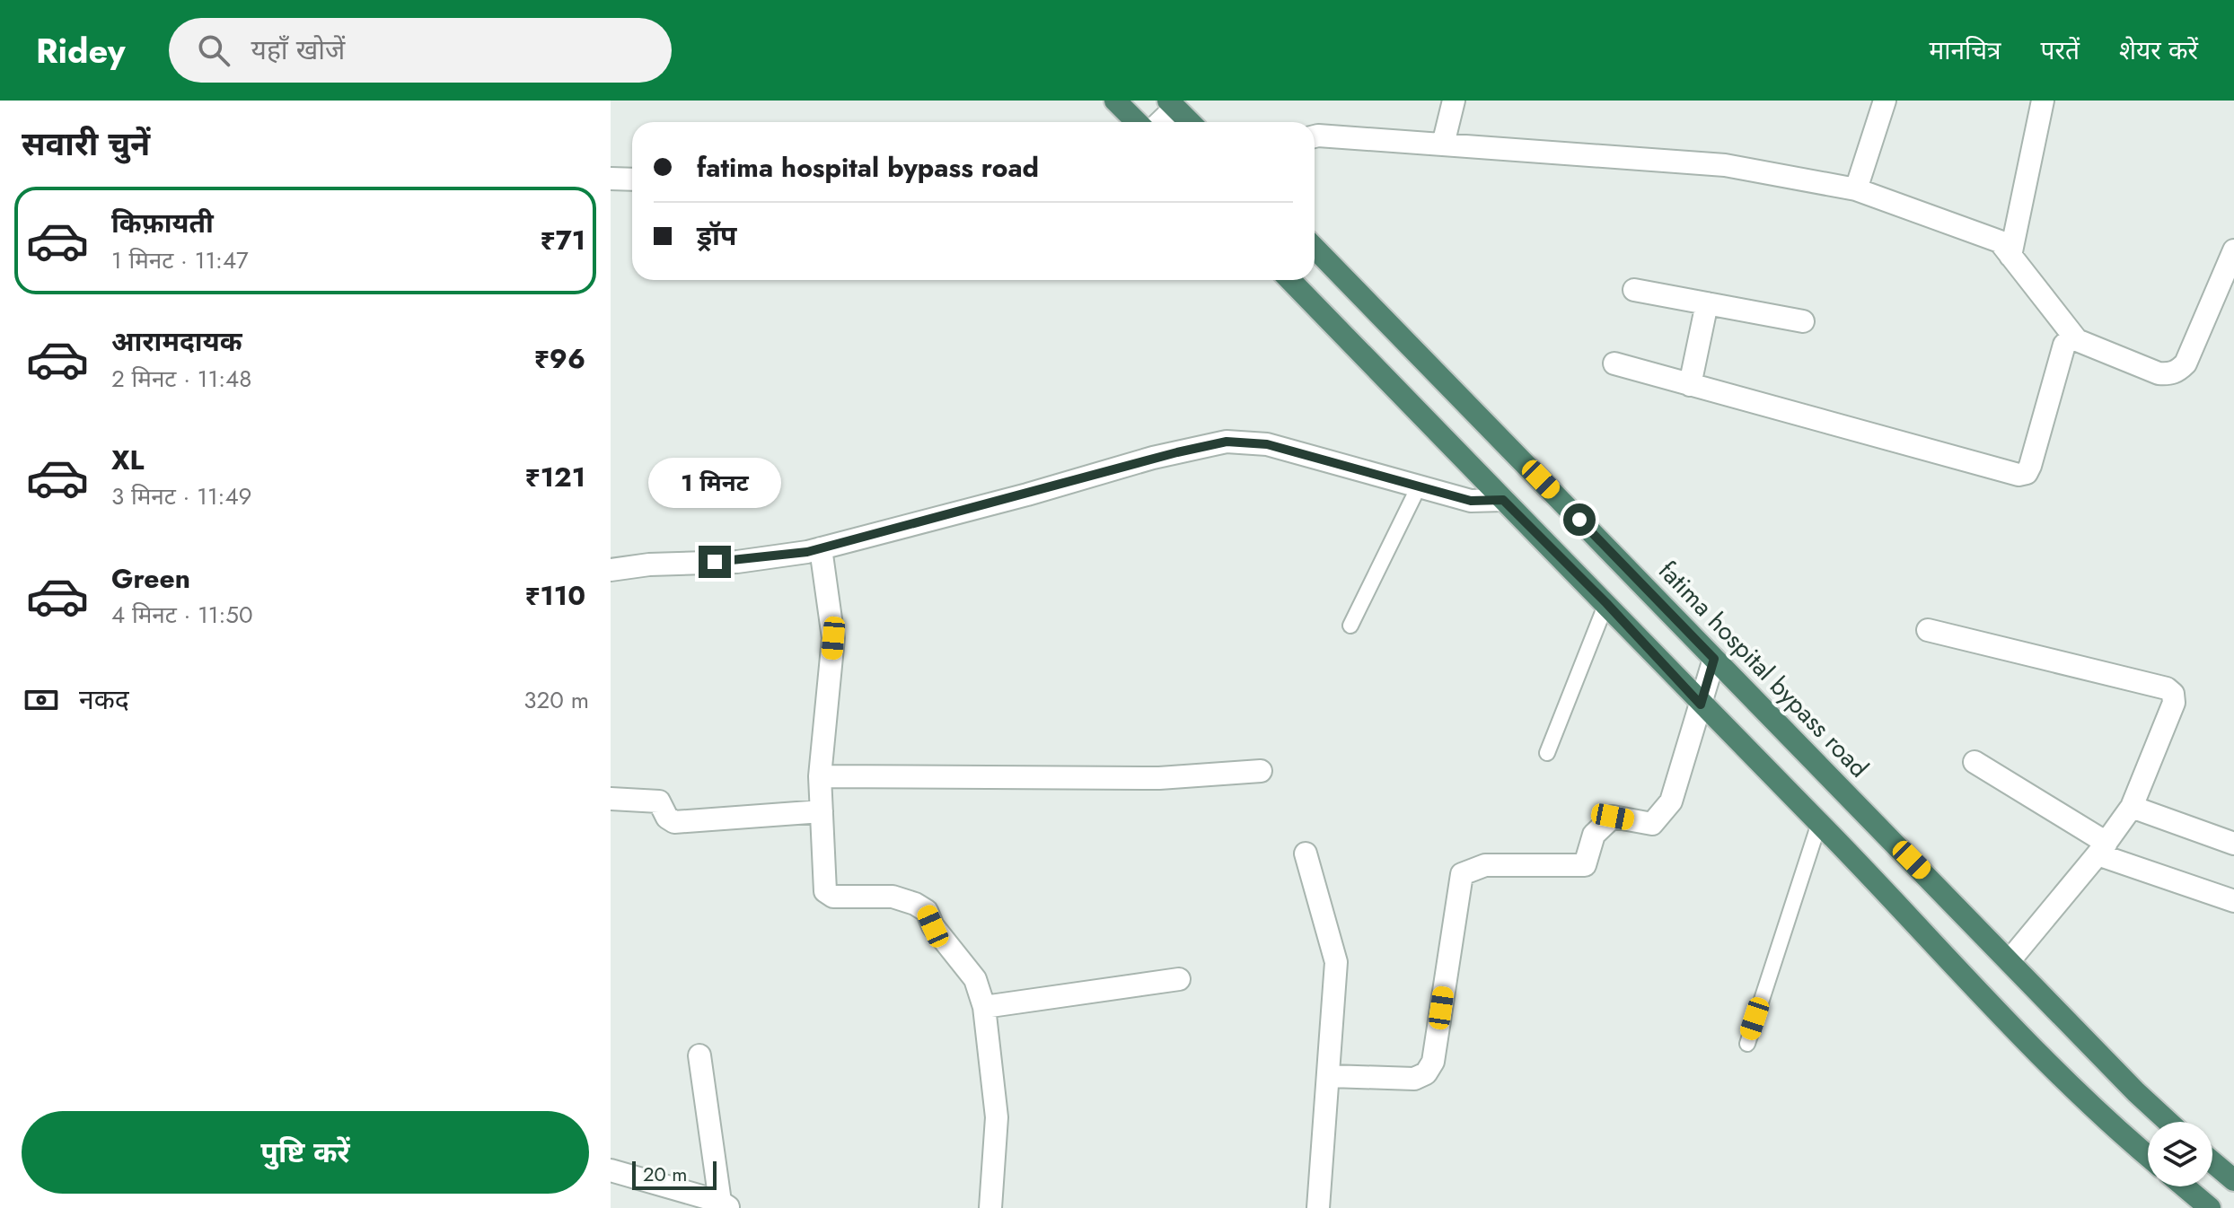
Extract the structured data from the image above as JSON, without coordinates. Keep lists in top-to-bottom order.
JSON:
{
  "streets": {
    "highway": ["fatima hospital bypass road"]
  },
  "scale_bar": "20 m",
  "page": {
    "header": "Ridey",
    "search": "यहाँ खोजें",
    "nav": ["मानचित्र", "परतें", "शेयर करें"],
    "heading": "सवारी चुनें",
    "banner": ["fatima hospital bypass road", "ड्रॉप"],
    "list": [
      {
        "name": "किफ़ायती",
        "note": "1 मिनट · 11:47",
        "value": "₹71"
      },
      {
        "name": "आरामदायक",
        "note": "2 मिनट · 11:48",
        "value": "₹96"
      },
      {
        "name": "XL",
        "note": "3 मिनट · 11:49",
        "value": "₹121"
      },
      {
        "name": "Green",
        "note": "4 मिनट · 11:50",
        "value": "₹110"
      }
    ],
    "bubble": "1 मिनट",
    "pay": ["नकद", "320 m"],
    "buttons": "पुष्टि करें",
    "scale": "20 m"
  }
}
